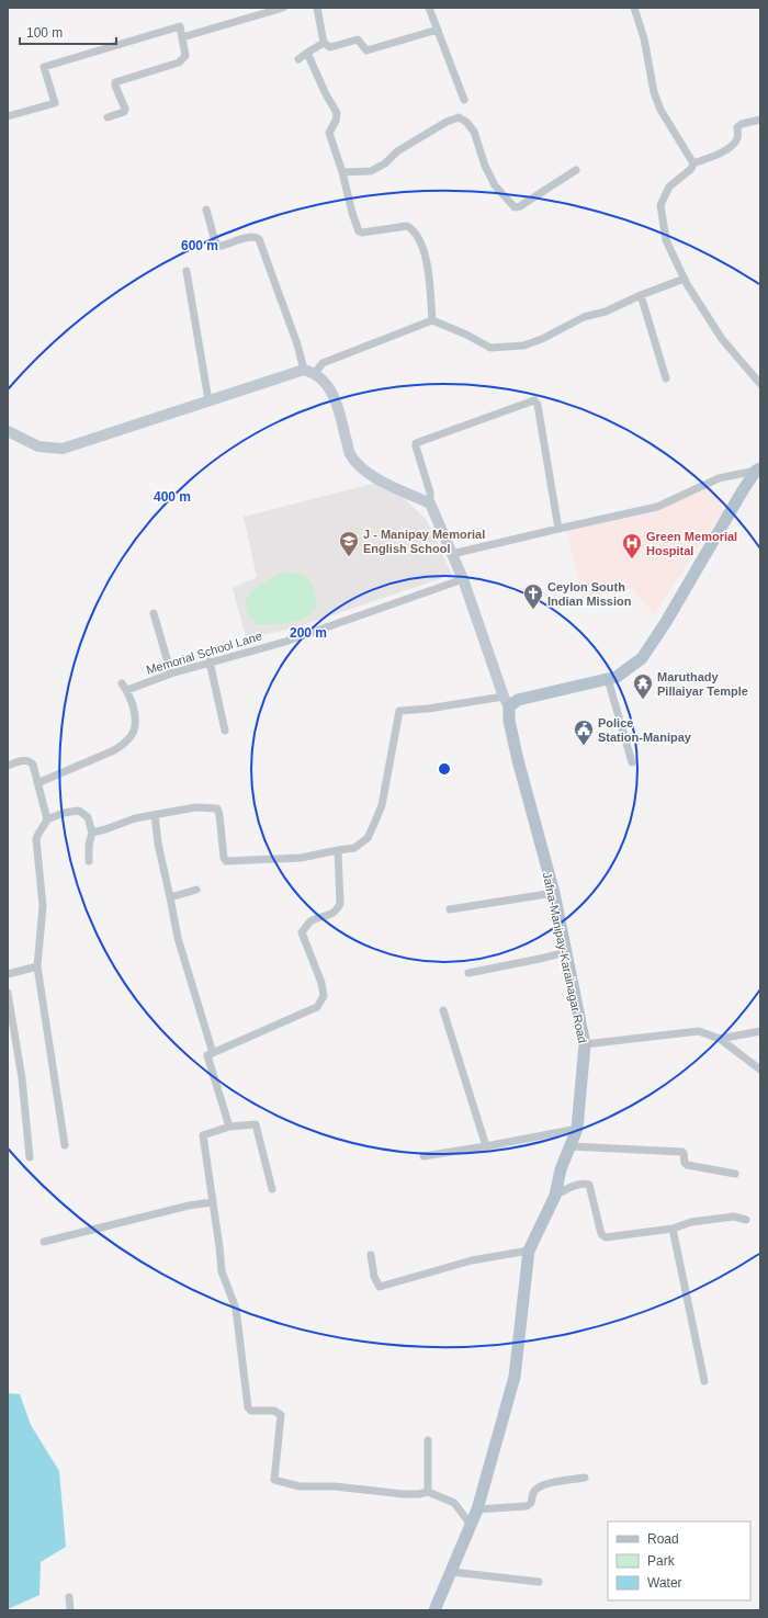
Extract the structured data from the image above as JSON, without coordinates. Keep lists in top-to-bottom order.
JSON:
{
  "streets": {
    "main road": ["Jafna-Manipay-Karainagar Road"],
    "street": ["Memorial School Lane"]
  },
  "places": {
    "school or university": ["J - Manipay Memorial English School"],
    "hospital": ["Green Memorial Hospital"],
    "church": ["Ceylon South Indian Mission"],
    "temple": ["Maruthady Pillaiyar Temple"],
    "public building": ["Police Station-Manipay"]
  },
  "legend": ["Road", "Park", "Water"],
  "scale_bar": "100 m",
  "rings": ["600 m", "400 m", "200 m"]
}
